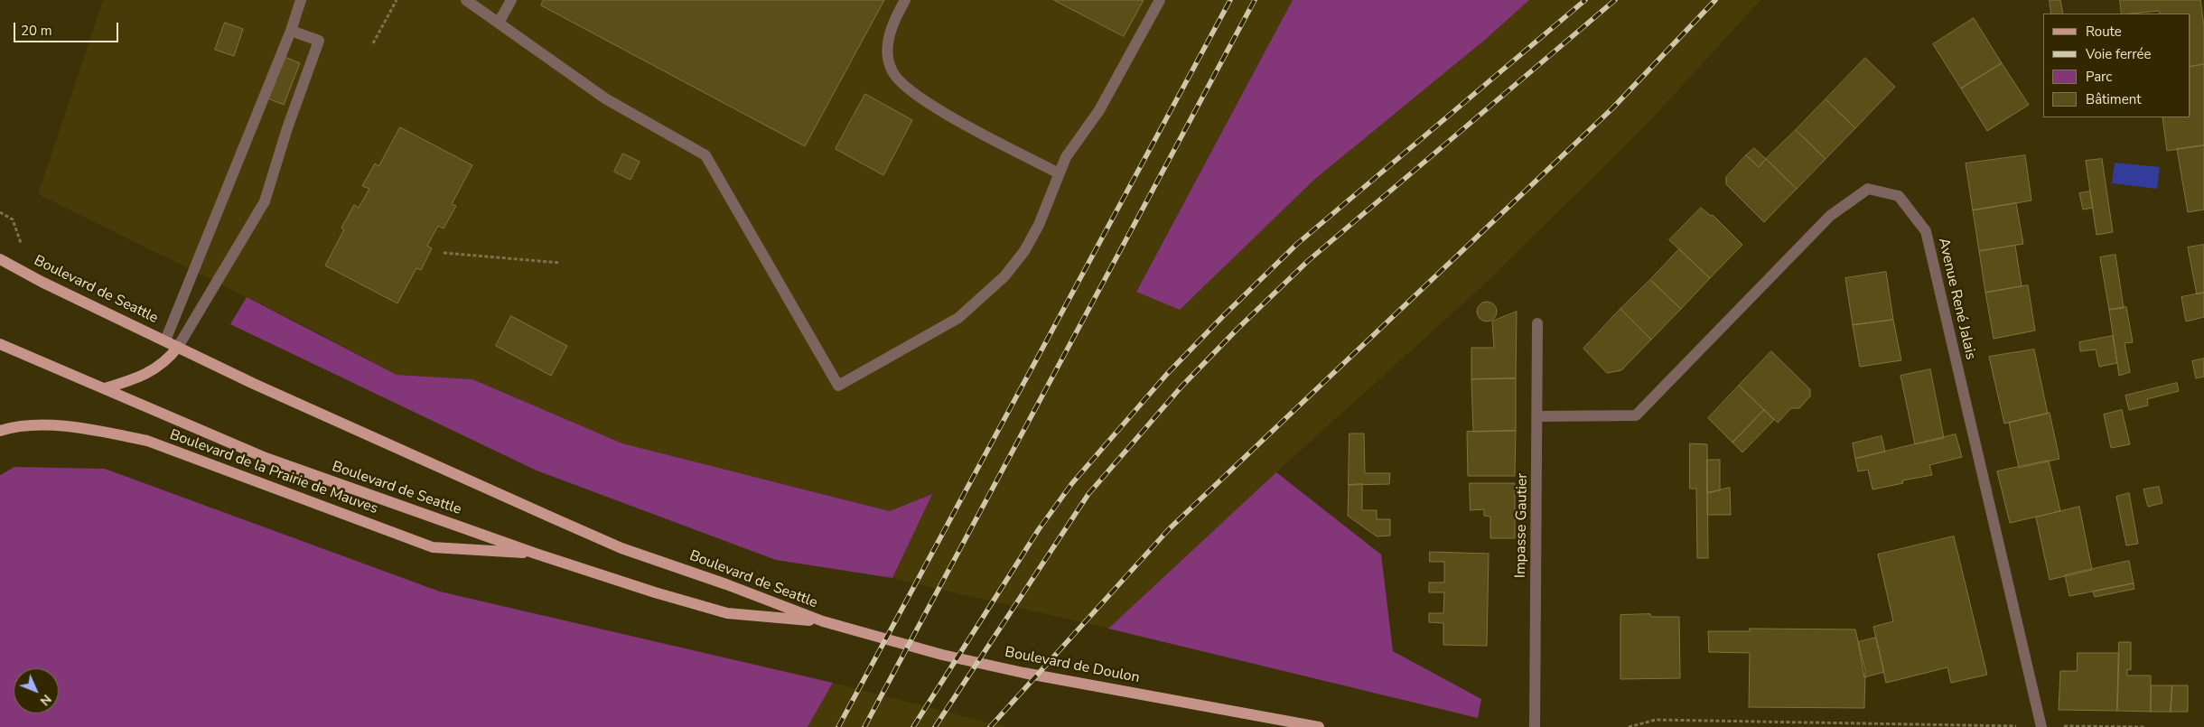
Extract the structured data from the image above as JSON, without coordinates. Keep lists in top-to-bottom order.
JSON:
{
  "streets": {
    "main road": ["Boulevard de Seattle", "Boulevard de la Prairie de Mauves", "Boulevard de Doulon"],
    "street": ["Avenue René Jalais", "Impasse Gautier"]
  },
  "crossings": [
    ["Boulevard de Seattle", "Boulevard de la Prairie de Mauves"],
    ["Boulevard de Seattle", "Boulevard de Doulon"],
    ["Avenue René Jalais", "Impasse Gautier"]
  ],
  "legend": [
    "Route",
    "Voie ferrée",
    "Parc",
    "Bâtiment"
  ],
  "scale_bar": "20 m",
  "north": "bottom right"
}
